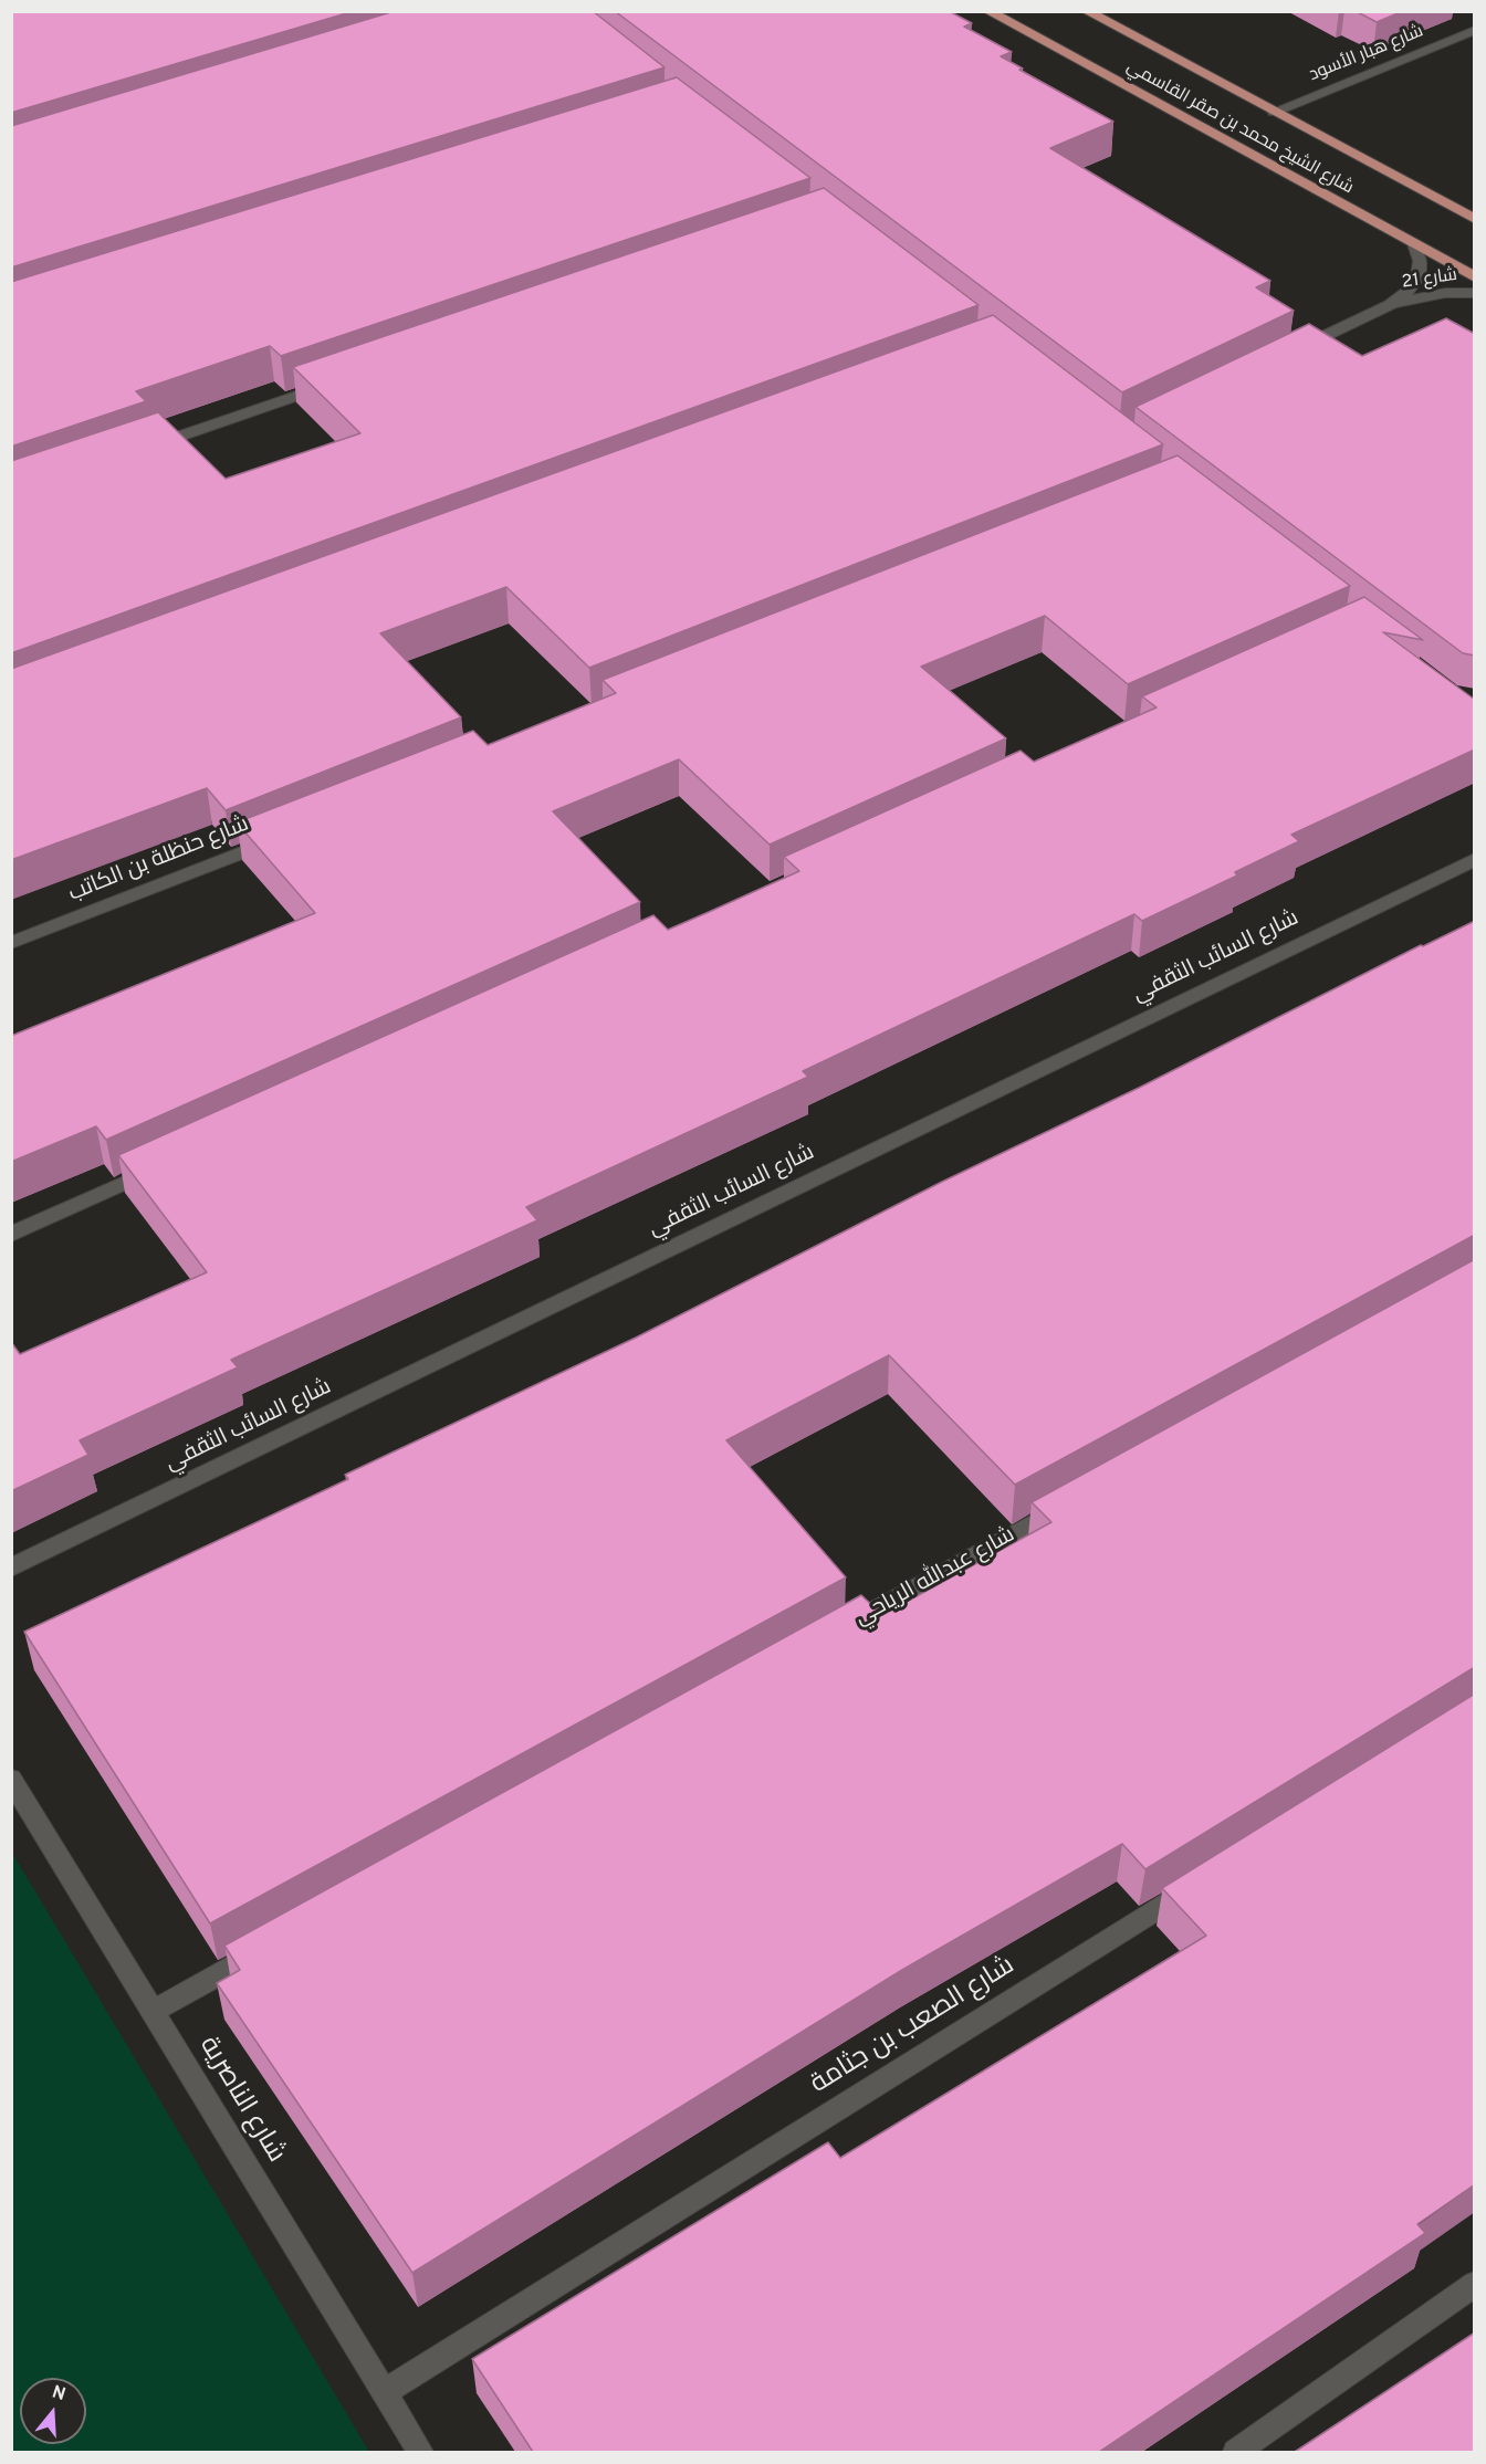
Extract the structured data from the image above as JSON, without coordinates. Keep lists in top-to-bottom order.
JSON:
{
  "streets": {
    "main road": ["شارع الشيخ محمد بن صقر القاسمي"],
    "street": [
      "شارع هبار الأسود",
      "شارع 21",
      "شارع حنظلة بن الكاتب",
      "شارع السائب الثقفي",
      "شارع عبدالله الرياحي",
      "شارع الصعب بن جثامة",
      "شارع الناصرية"
    ]
  },
  "crossings": [
    ["شارع هبار الأسود", "شارع الشيخ محمد بن صقر القاسمي"],
    ["شارع الشيخ محمد بن صقر القاسمي", "شارع 21"],
    ["شارع الصعب بن جثامة", "شارع الناصرية"]
  ],
  "north": "top"
}
